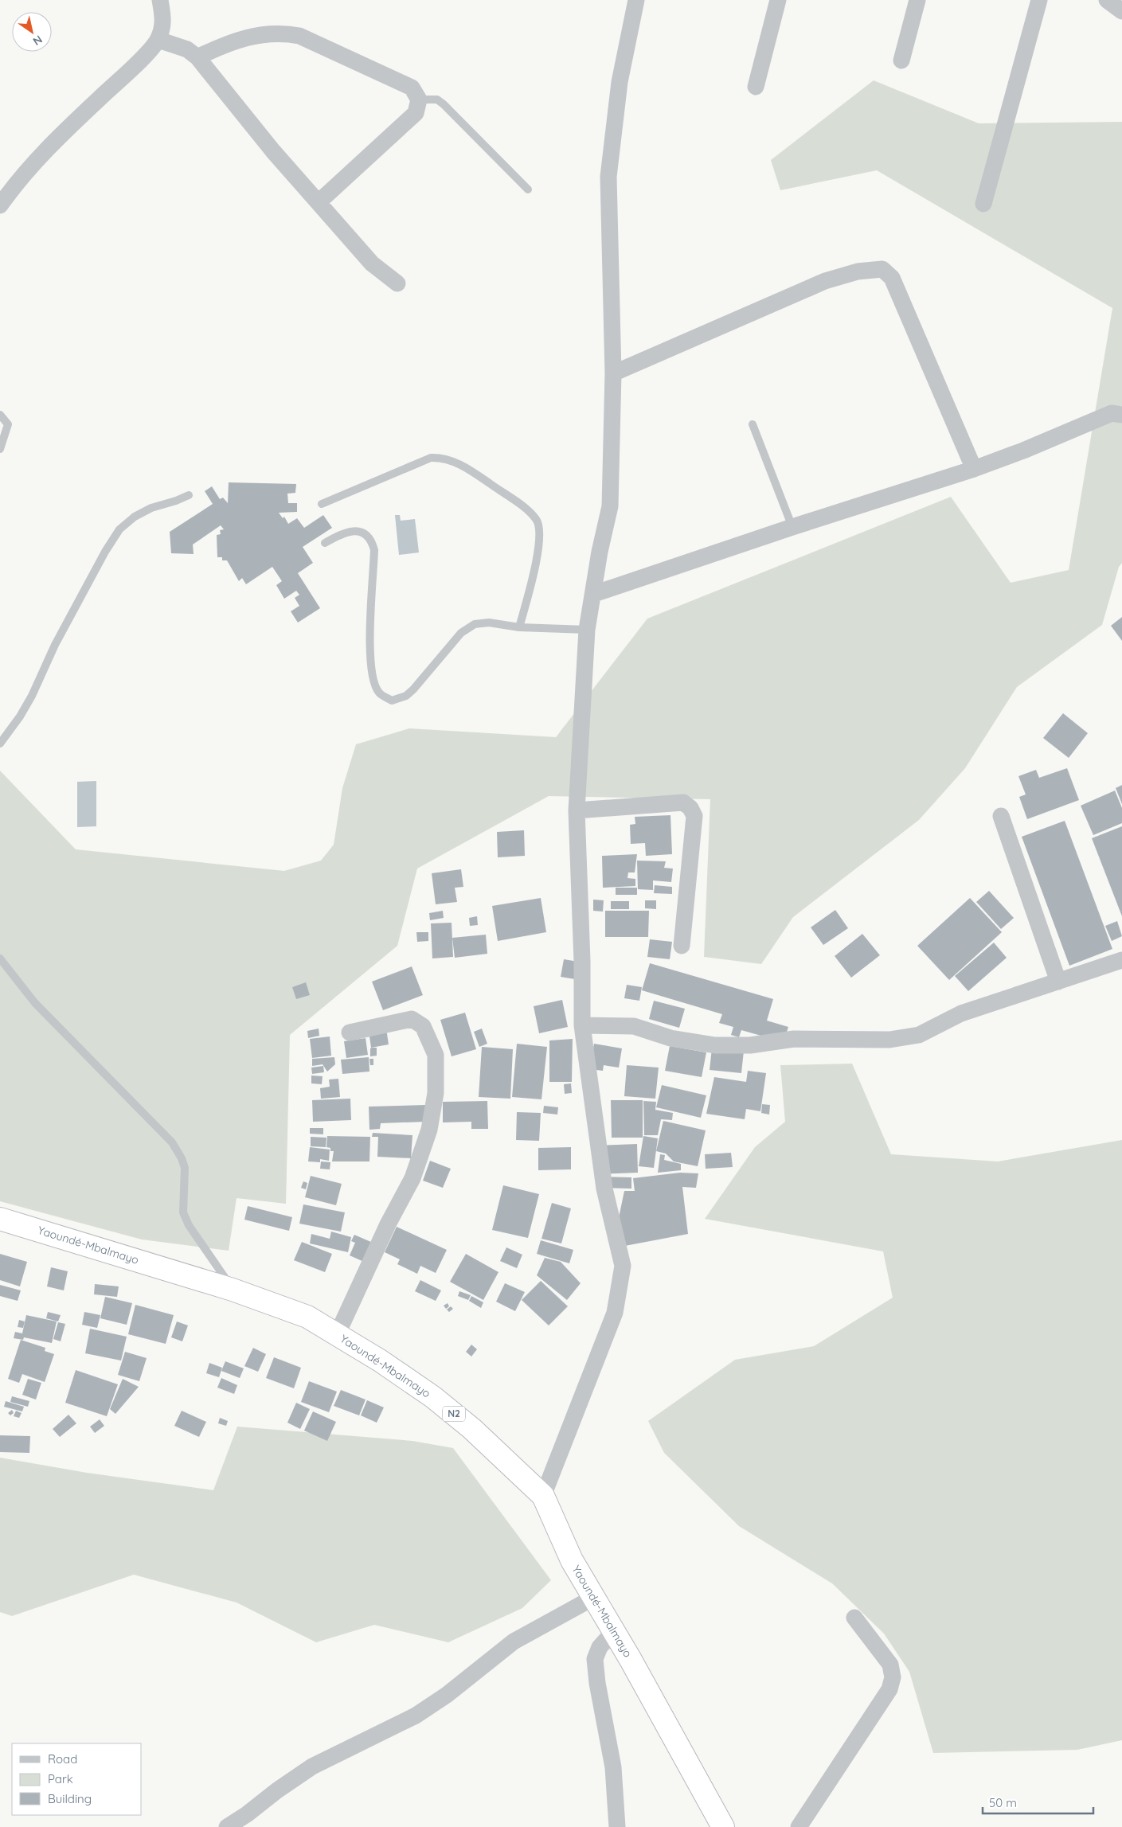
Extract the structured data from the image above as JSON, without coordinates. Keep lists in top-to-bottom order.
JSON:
{
  "streets": {
    "highway": ["Yaoundé-Mbalmayo", "N2"]
  },
  "legend": ["Road", "Park", "Building"],
  "scale_bar": "50 m",
  "north": "bottom right"
}
